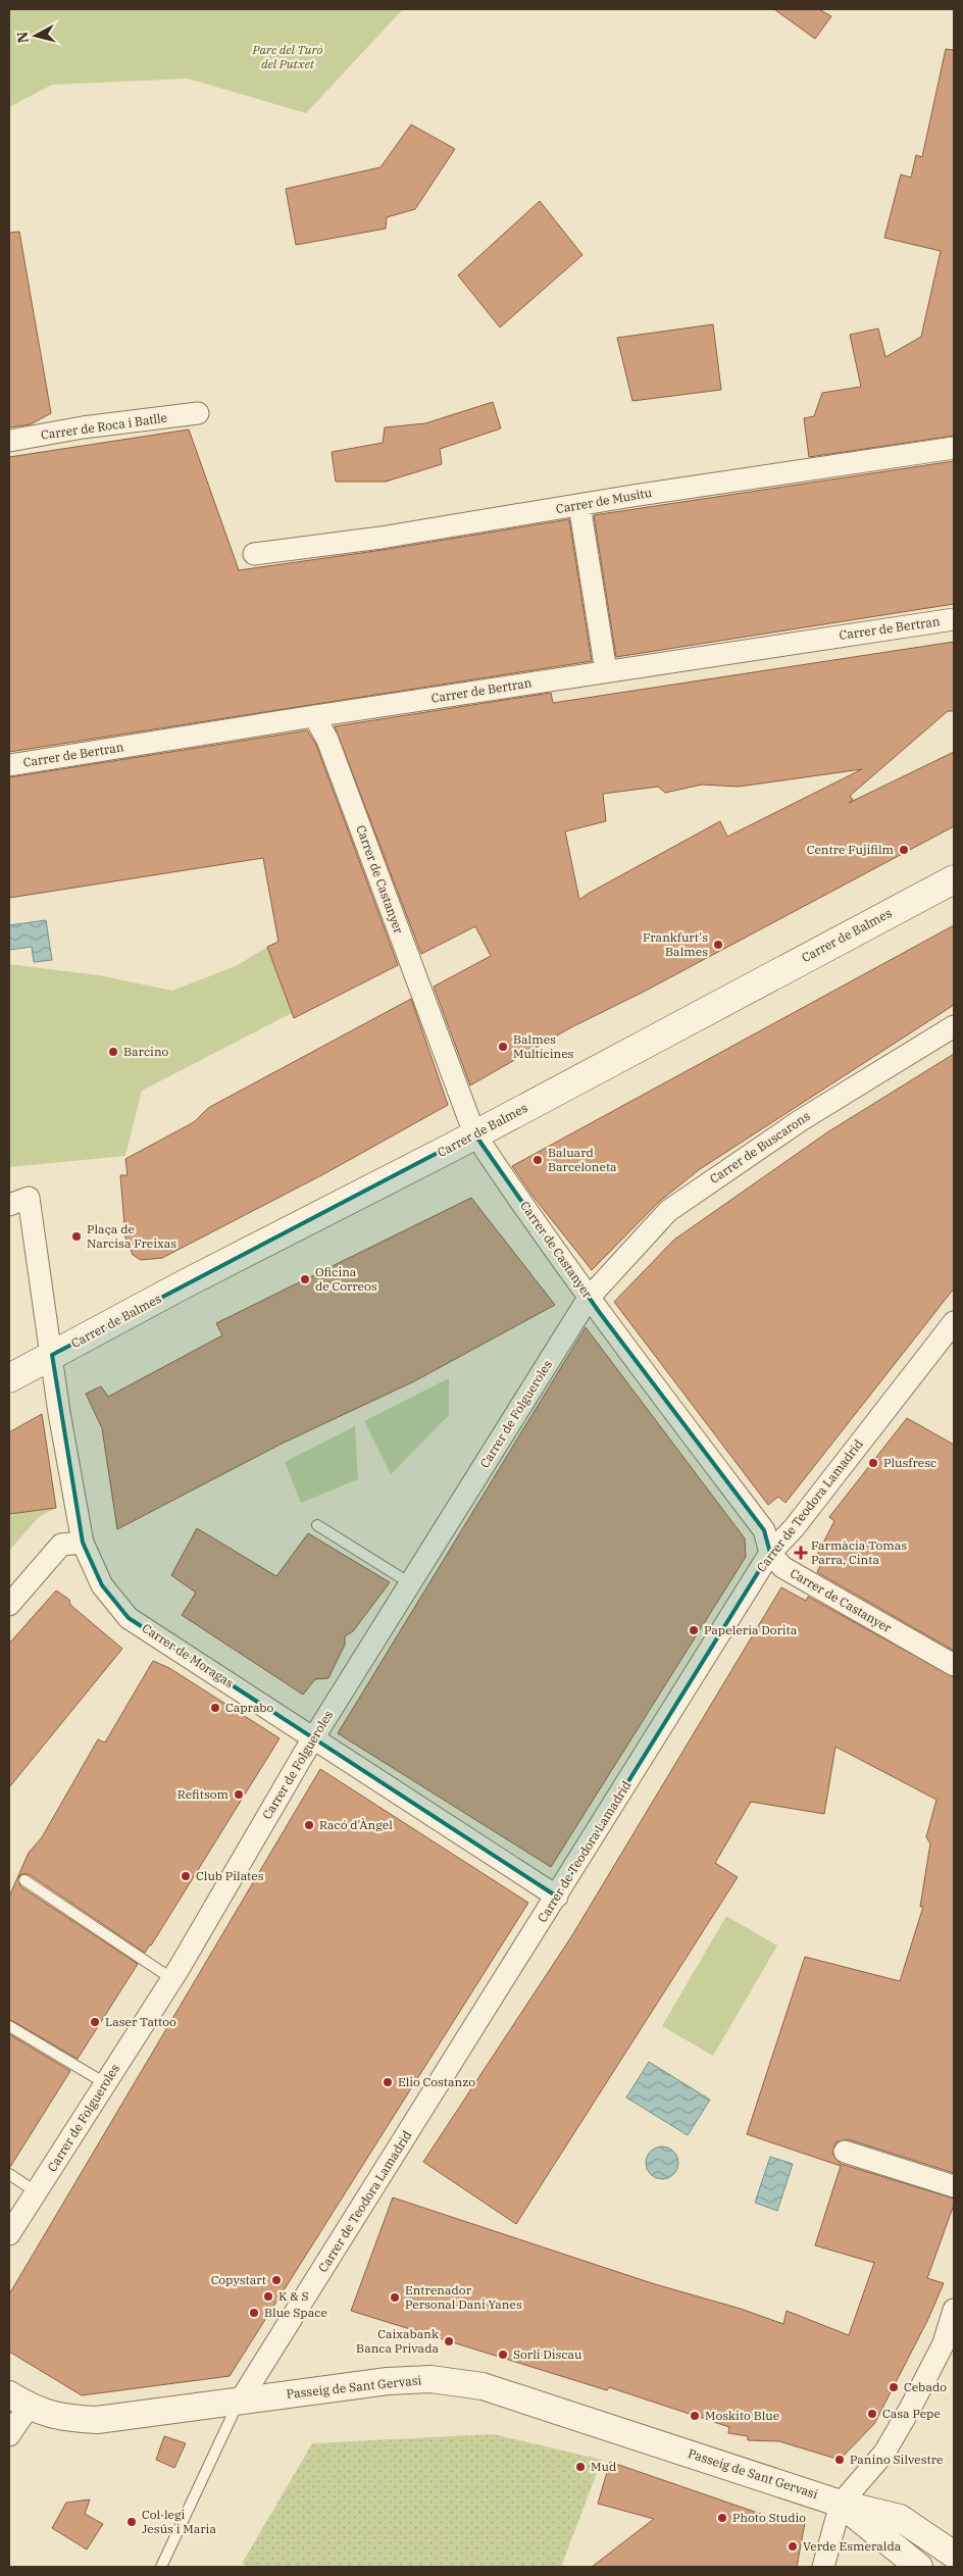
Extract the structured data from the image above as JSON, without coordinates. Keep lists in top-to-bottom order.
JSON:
{
  "streets": {
    "main road": ["Carrer de Balmes"],
    "street": [
      "Carrer de Roca i Batlle",
      "Carrer de Musitu",
      "Carrer de Bertran",
      "Carrer de Castanyer",
      "Carrer de Buscarons",
      "Carrer de Folgueroles",
      "Carrer de Teodora Lamadrid",
      "Carrer de Moragas",
      "Passeig de Sant Gervasi"
    ]
  },
  "crossings": [
    ["Carrer de Bertran", "Carrer de Castanyer"],
    ["Carrer de Castanyer", "Carrer de Balmes"],
    ["Carrer de Castanyer", "Carrer de Buscarons"],
    ["Carrer de Castanyer", "Carrer de Folgueroles"],
    ["Carrer de Castanyer", "Carrer de Teodora Lamadrid"],
    ["Carrer de Balmes", "Carrer de Moragas"],
    ["Carrer de Buscarons", "Carrer de Folgueroles"],
    ["Carrer de Folgueroles", "Carrer de Moragas"],
    ["Carrer de Teodora Lamadrid", "Carrer de Moragas"],
    ["Carrer de Teodora Lamadrid", "Passeig de Sant Gervasi"]
  ],
  "parks": ["Parc del Turó del Putxet"],
  "places": {
    "other": [
      "Centre Fujifilm",
      "Frankfurt's Balmes",
      "Balmes Multicines",
      "Barcino",
      "Baluard Barceloneta",
      "Plaça de Narcisa Freixas",
      "Oficina de Correos",
      "Plusfresc",
      "Papeleria Dorita",
      "Caprabo",
      "Refitsom",
      "Racó d'Àngel",
      "Club Pilates",
      "Laser Tattoo",
      "Elio Costanzo",
      "Copystart",
      "K & S",
      "Entrenador Personal Dani Yanes",
      "Blue Space",
      "Caixabank Banca Privada",
      "Sorli Discau",
      "Cebado",
      "Casa Pepe",
      "Moskito Blue",
      "Panino Silvestre",
      "Mud",
      "Photo Studio",
      "Col·legi Jesús i Maria",
      "Verde Esmeralda"
    ],
    "health": ["Farmàcia Tomas Parra, Cinta"]
  },
  "north": "left"
}
